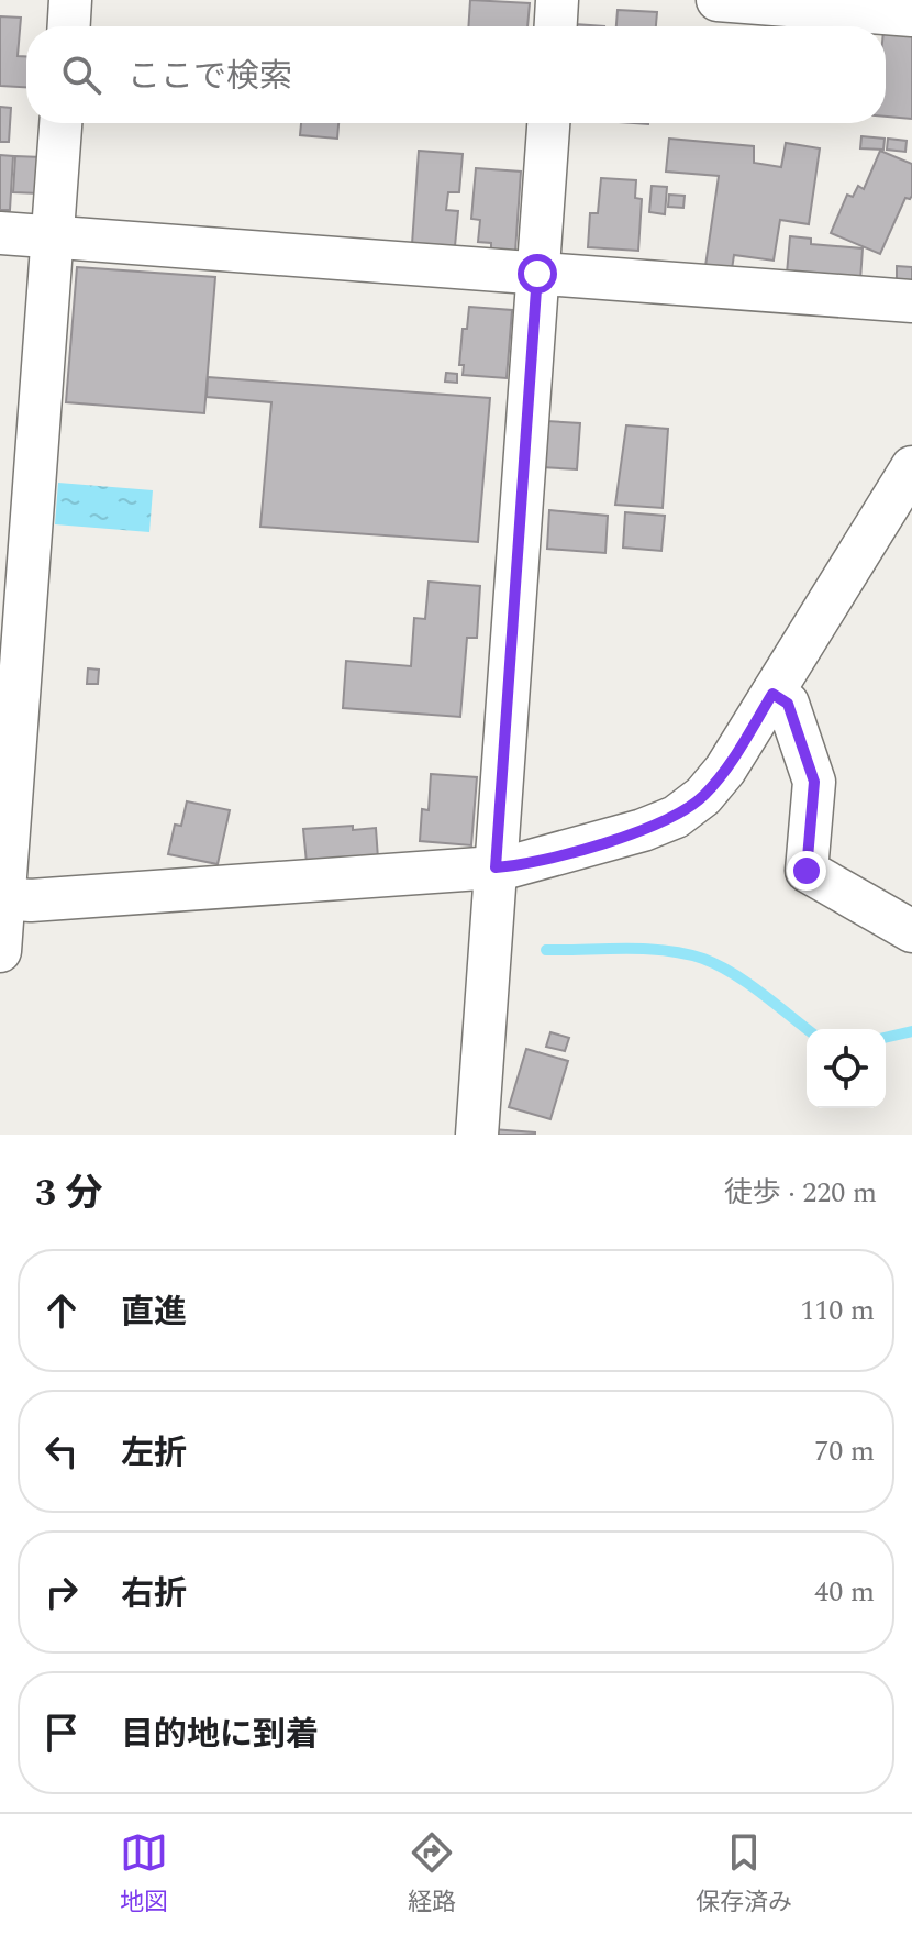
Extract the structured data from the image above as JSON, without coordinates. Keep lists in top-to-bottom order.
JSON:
{
  "page": {
    "search": "ここで検索",
    "heading": ["3 分", "徒歩 · 220 m"],
    "list": [
      ["直進", "110 m"],
      ["左折", "70 m"],
      ["右折", "40 m"],
      "目的地に到着"
    ],
    "nav": ["地図", "経路", "保存済み"]
  }
}
